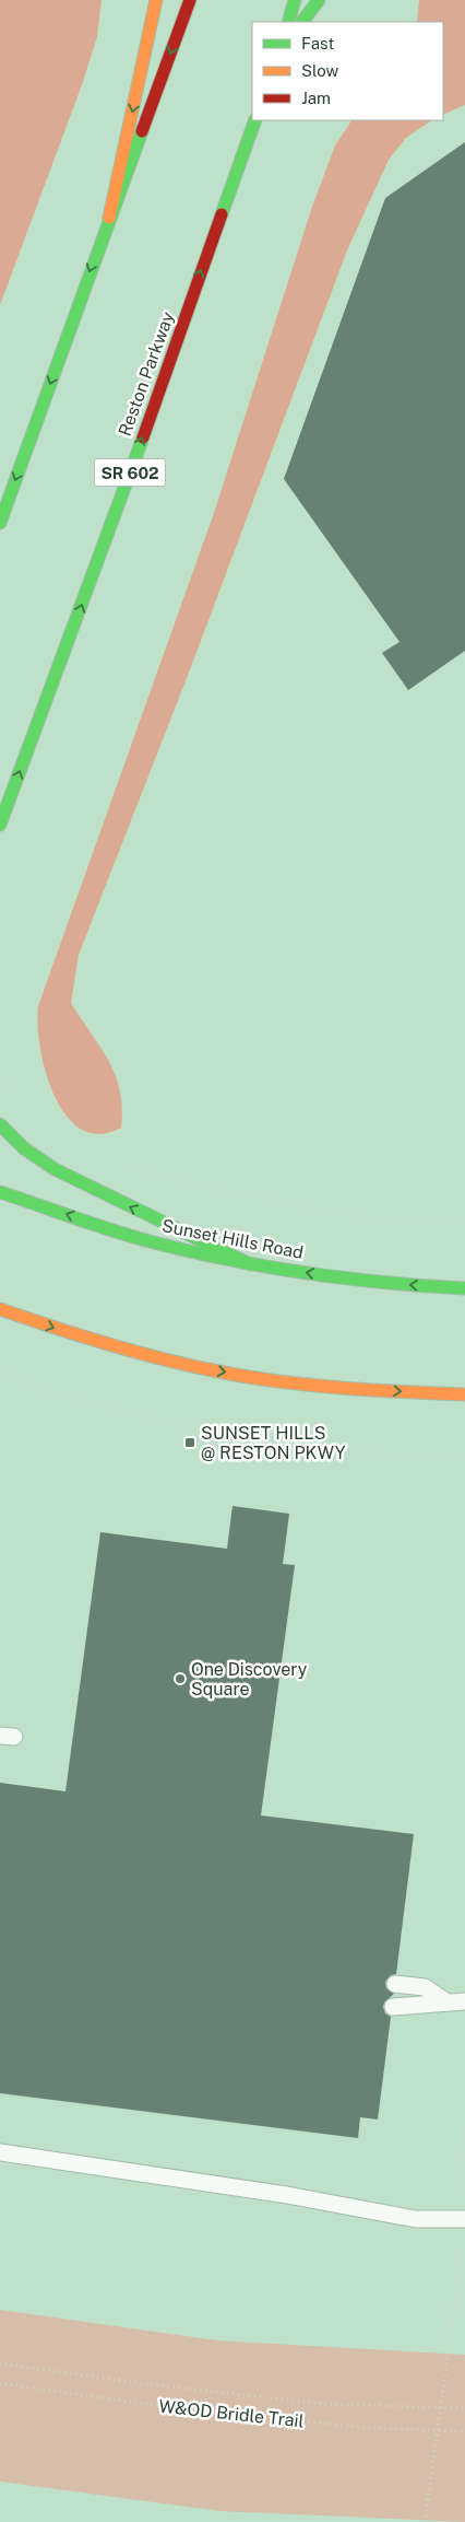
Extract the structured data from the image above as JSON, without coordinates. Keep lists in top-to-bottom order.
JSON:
{
  "streets": {
    "main road": ["Reston Parkway", "SR 602", "Sunset Hills Road"],
    "path": ["W&OD Bridle Trail"]
  },
  "places": {
    "transit": ["SUNSET HILLS @ RESTON PKWY"],
    "other": ["One Discovery Square"]
  },
  "legend": ["Fast", "Slow", "Jam"]
}
